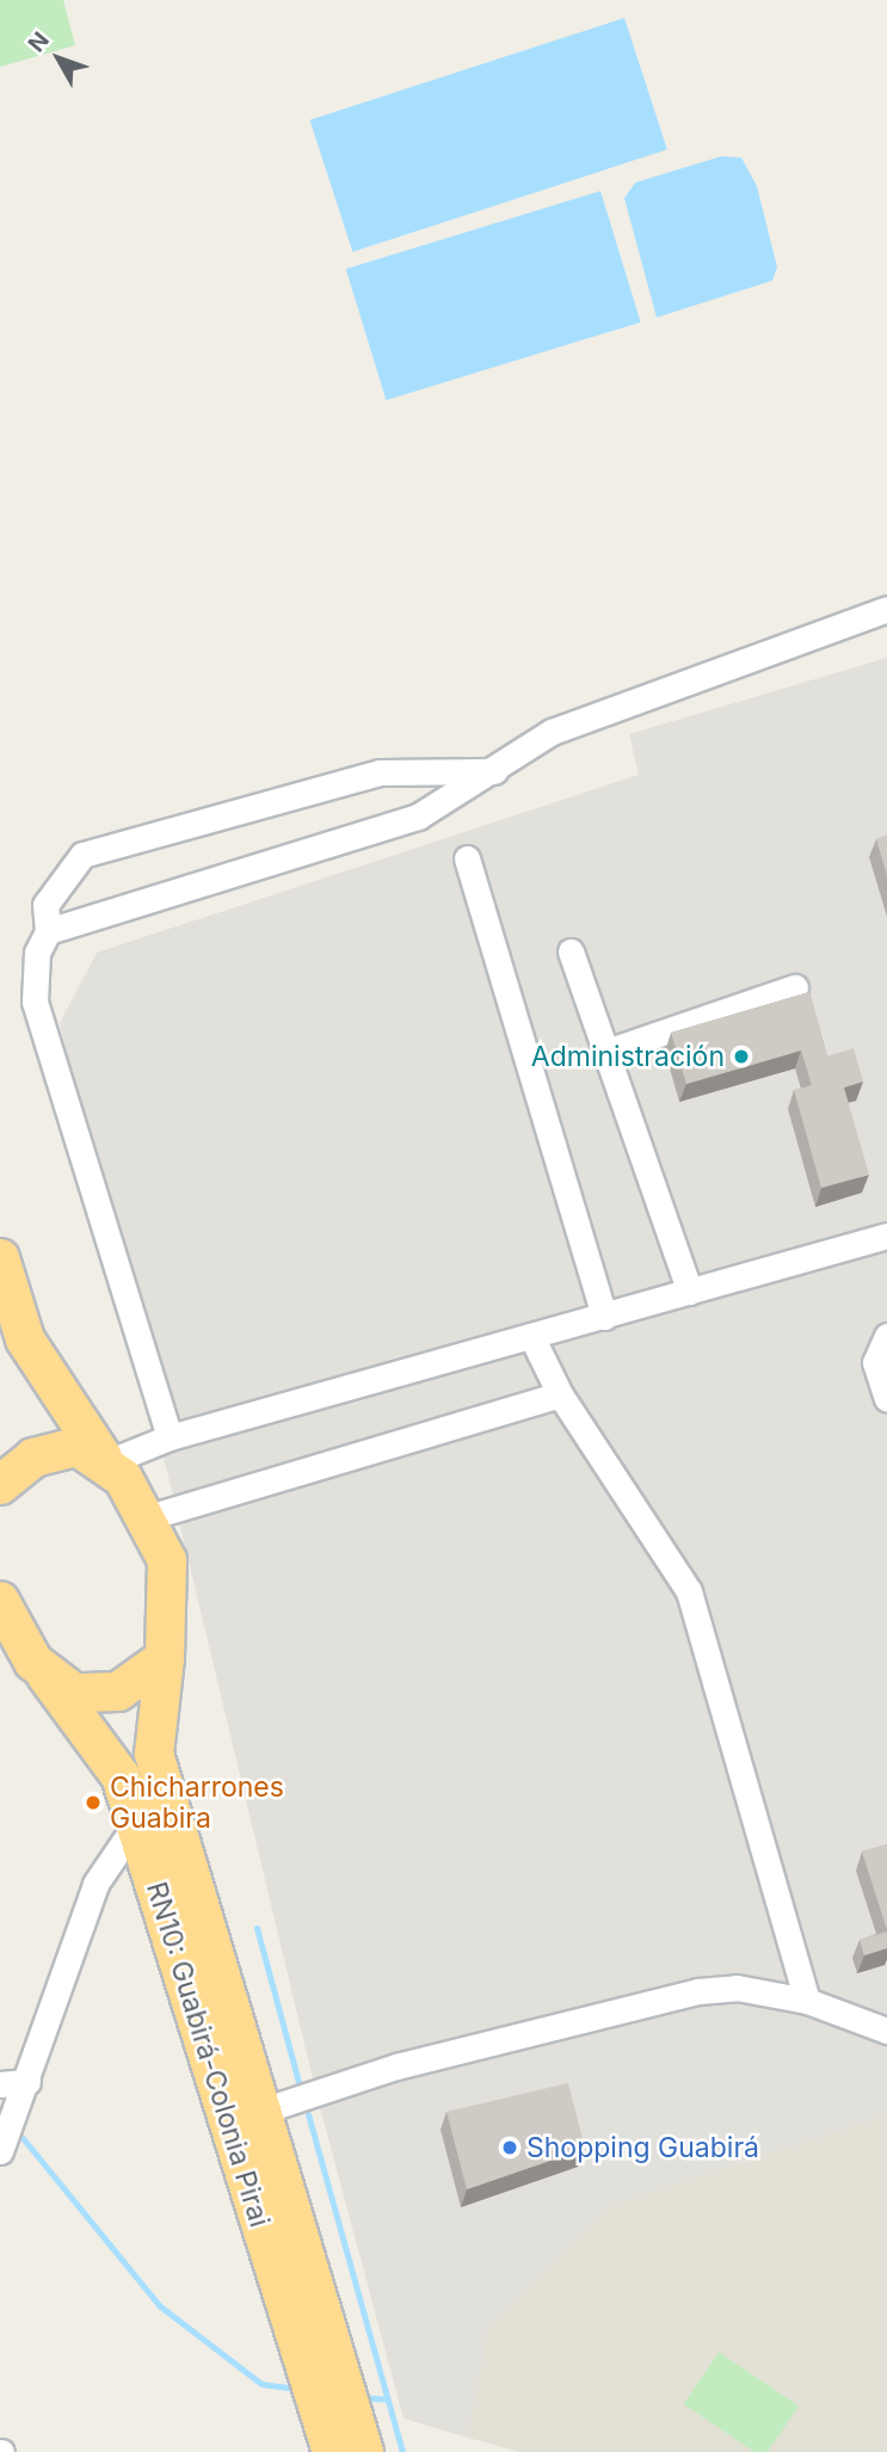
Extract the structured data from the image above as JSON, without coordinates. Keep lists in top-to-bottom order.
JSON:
{
  "streets": {
    "highway": ["RN10: Guabirá-Colonia Pirai"]
  },
  "places": ["Administración", "Chicharrones Guabira", "Shopping Guabirá"],
  "north": "top left"
}
